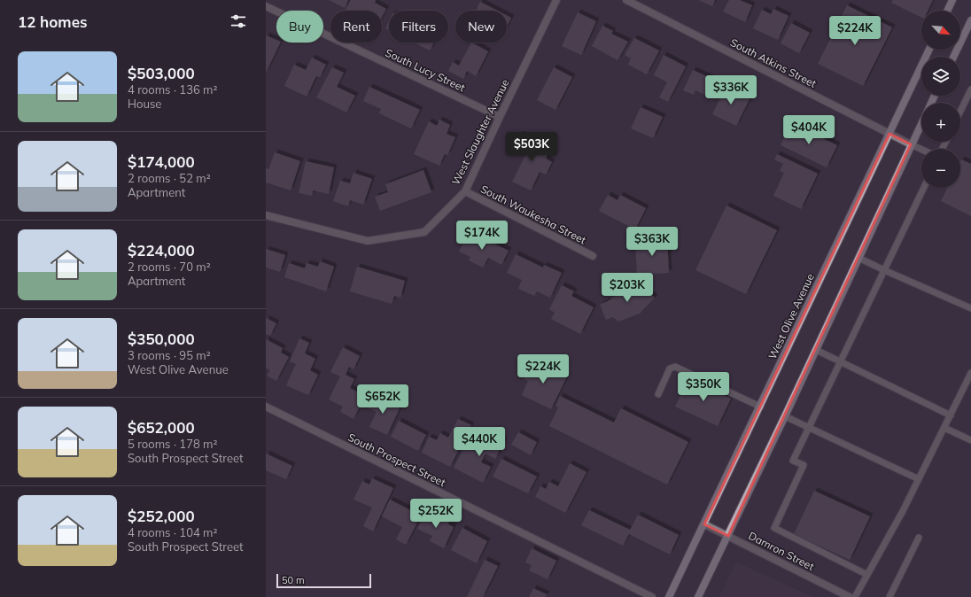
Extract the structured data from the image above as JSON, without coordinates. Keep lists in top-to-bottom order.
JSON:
{
  "streets": {
    "main road": ["West Olive Avenue"],
    "street": [
      "South Atkins Street",
      "South Lucy Street",
      "West Slaughter Avenue",
      "South Waukesha Street",
      "South Prospect Street",
      "Damron Street"
    ]
  },
  "crossings": [
    ["South Atkins Street", "West Olive Avenue"],
    ["South Lucy Street", "West Slaughter Avenue"],
    ["West Slaughter Avenue", "South Waukesha Street"],
    ["West Olive Avenue", "Damron Street"]
  ],
  "scale_bar": "50 m",
  "north": "bottom right",
  "page": {
    "heading": "12 homes",
    "map_buttons": ["+", "−"],
    "chip": [
      "Buy",
      "Rent",
      "Filters",
      "New"
    ],
    "price": [
      "$224K",
      "$336K",
      "$404K",
      "$503K",
      "$174K",
      "$363K",
      "$203K",
      "$224K",
      "$350K",
      "$652K",
      "$440K",
      "$252K"
    ],
    "list": [
      {
        "name": "$503,000",
        "note": "4 rooms · 136 m² · House"
      },
      {
        "name": "$174,000",
        "note": "2 rooms · 52 m² · Apartment"
      },
      {
        "name": "$224,000",
        "note": "2 rooms · 70 m² · Apartment"
      },
      {
        "name": "$350,000",
        "note": "3 rooms · 95 m² · West Olive Avenue"
      },
      {
        "name": "$652,000",
        "note": "5 rooms · 178 m² · South Prospect Street"
      },
      {
        "name": "$252,000",
        "note": "4 rooms · 104 m² · South Prospect Street"
      }
    ],
    "scale": "50 m"
  }
}
